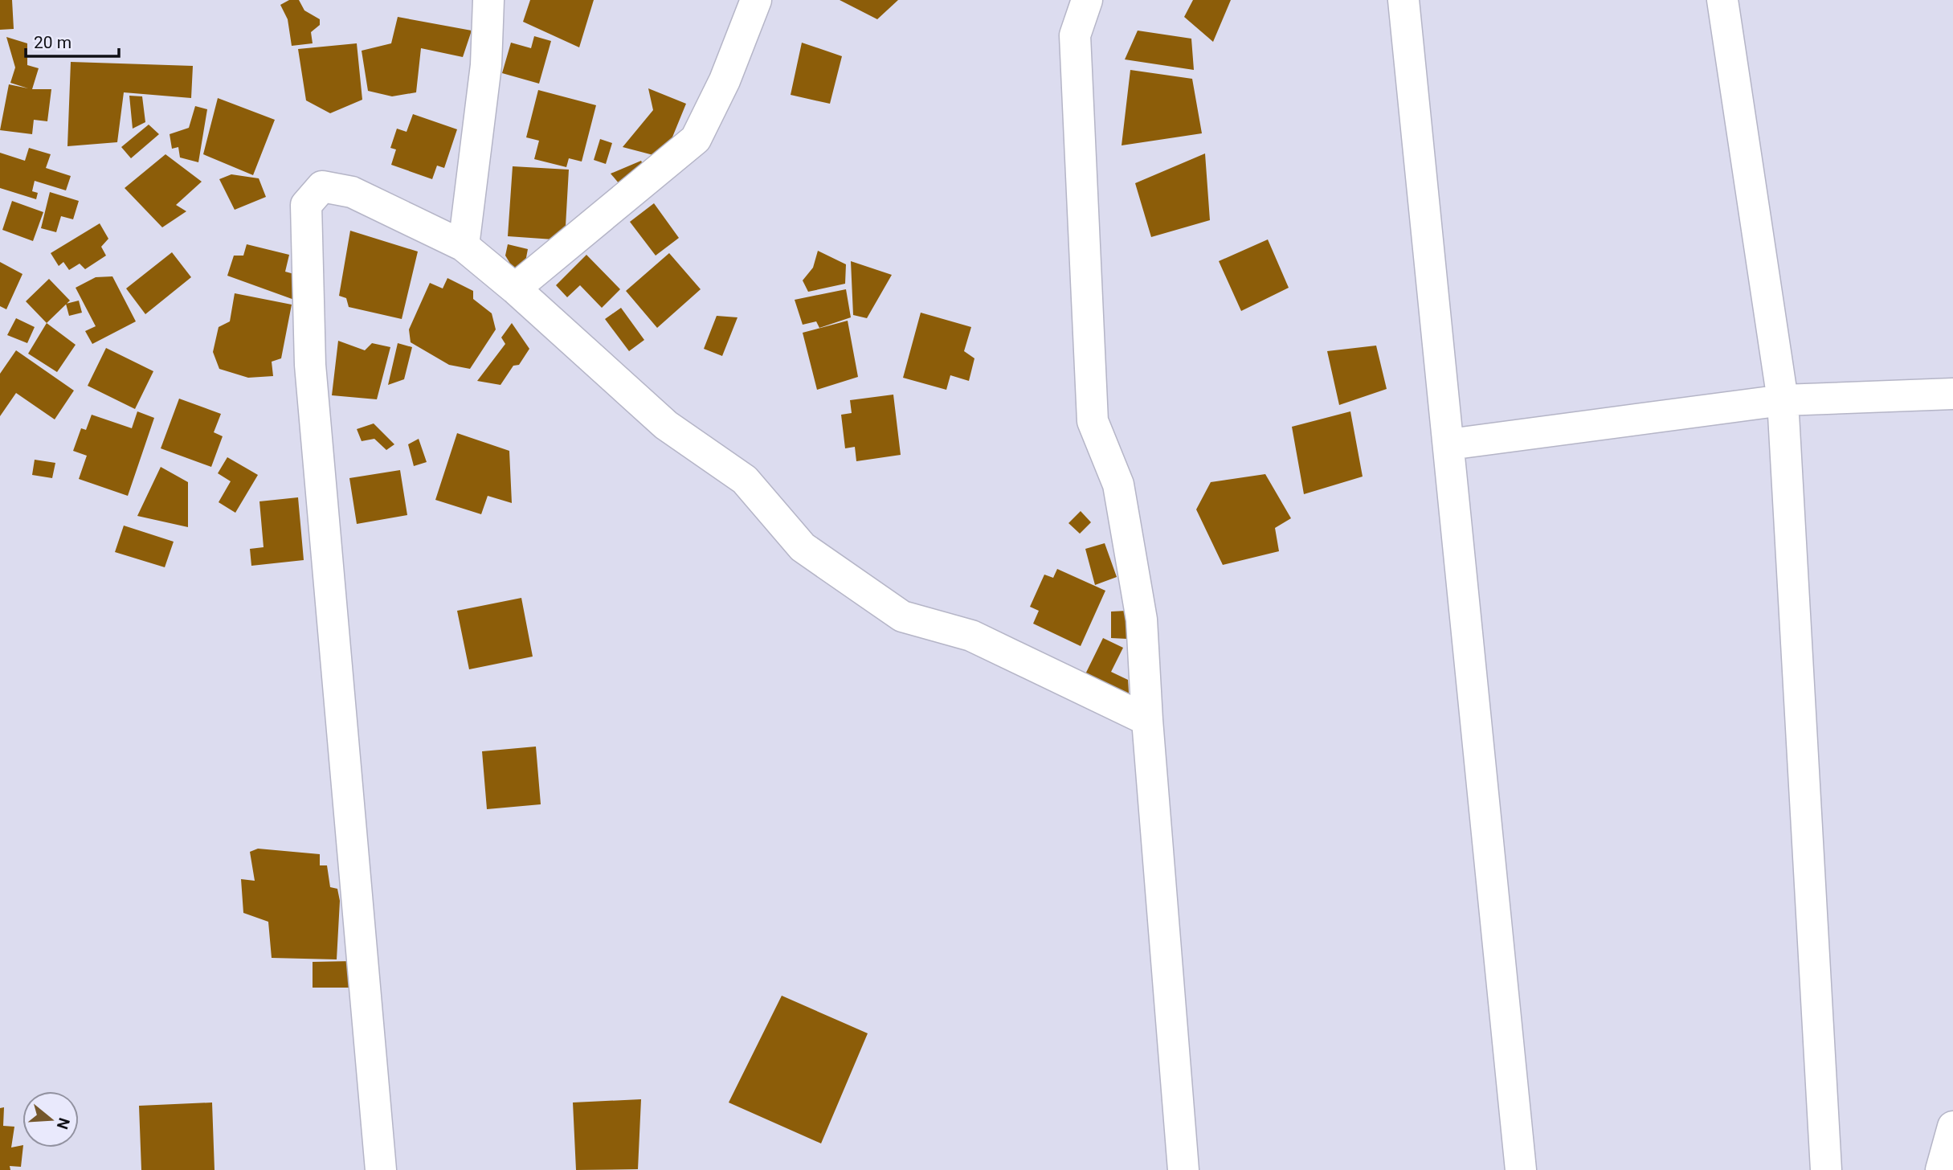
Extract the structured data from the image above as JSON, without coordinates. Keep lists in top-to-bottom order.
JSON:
{
  "scale_bar": "20 m",
  "north": "right"
}
